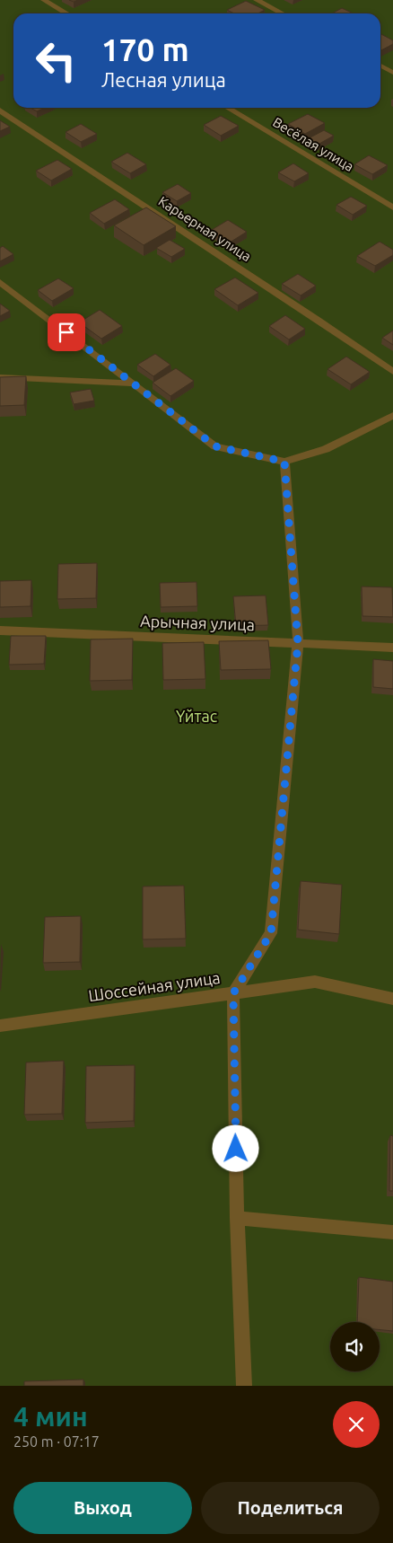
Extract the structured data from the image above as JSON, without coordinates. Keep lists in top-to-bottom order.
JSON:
{
  "streets": {
    "street": [
      "Весёлая улица",
      "Карьерная улица",
      "Арычная улица",
      "Шоссейная улица"
    ]
  },
  "parks": ["Үйтас"],
  "page": {
    "turn": ["170 m", "Лесная улица"],
    "heading": ["4 мин", "250 m · 07:17"],
    "buttons": ["Выход", "Поделиться"]
  }
}
